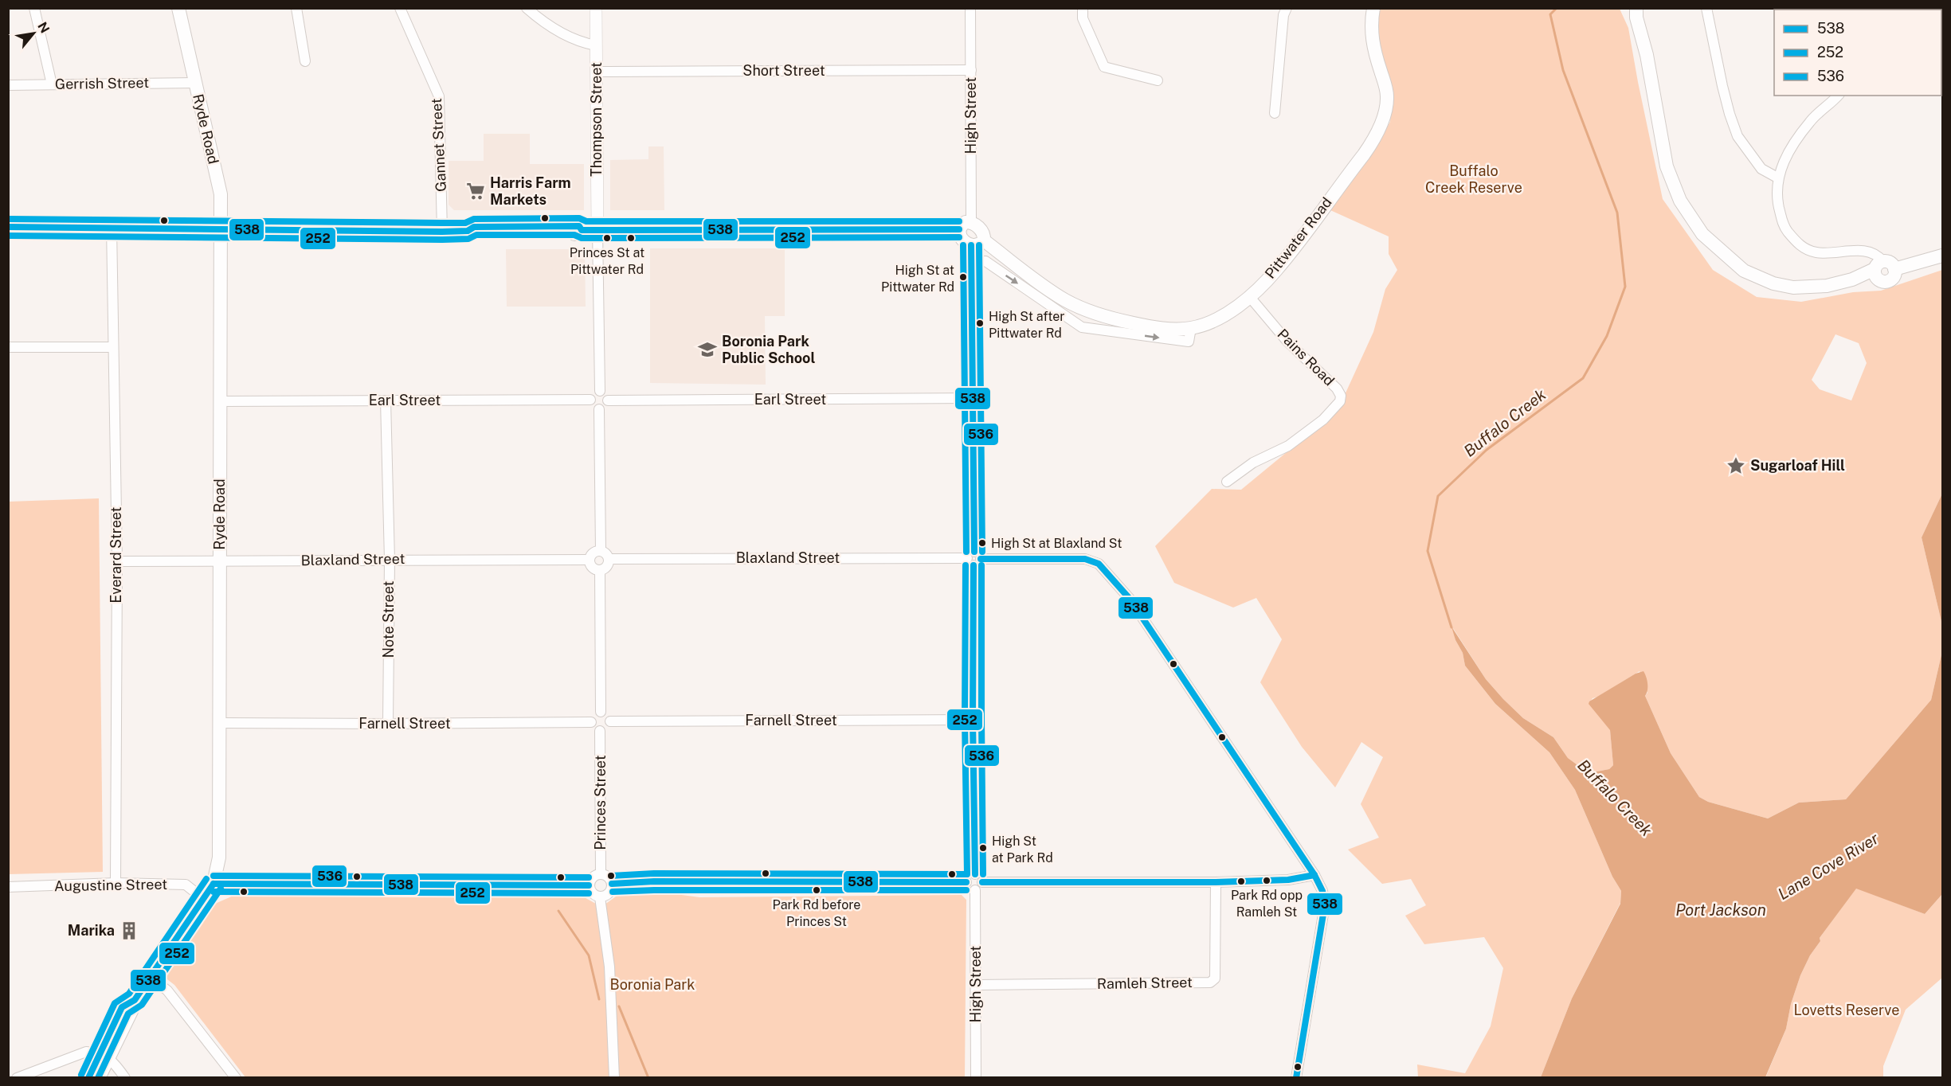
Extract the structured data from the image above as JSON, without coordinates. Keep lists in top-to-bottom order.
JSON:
{
  "streets": {
    "main road": ["Ryde Road", "Pittwater Road"],
    "street": [
      "Short Street",
      "Gerrish Street",
      "High Street",
      "Thompson Street",
      "Gannet Street",
      "Pains Road",
      "Earl Street",
      "Everard Street",
      "Blaxland Street",
      "Note Street",
      "Farnell Street",
      "Princes Street",
      "Augustine Street",
      "Ramleh Street"
    ]
  },
  "crossings": [
    ["Short Street", "High Street"],
    ["Short Street", "Thompson Street"],
    ["Gerrish Street", "Ryde Road"],
    ["High Street", "Pittwater Road"],
    ["High Street", "Ramleh Street"],
    ["Ryde Road", "Earl Street"],
    ["Ryde Road", "Blaxland Street"],
    ["Ryde Road", "Farnell Street"],
    ["Ryde Road", "Augustine Street"],
    ["Pittwater Road", "Pains Road"],
    ["Earl Street", "Note Street"],
    ["Everard Street", "Blaxland Street"],
    ["Everard Street", "Augustine Street"],
    ["Blaxland Street", "Note Street"],
    ["Note Street", "Farnell Street"],
    ["Farnell Street", "Princes Street"]
  ],
  "water": ["Buffalo Creek", "Lane Cove River", "Port Jackson"],
  "parks": ["Buffalo Creek Reserve", "Boronia Park", "Lovetts Reserve"],
  "places": {
    "supermarket": ["Harris Farm Markets"],
    "other": [
      "Princes St at Pittwater Rd",
      "High St at Pittwater Rd",
      "High St after Pittwater Rd",
      "High St at Blaxland St",
      "High St at Park Rd",
      "Park Rd opp Ramleh St",
      "Park Rd before Princes St"
    ],
    "school or university": ["Boronia Park Public School"],
    "place": ["Sugarloaf Hill"],
    "building": ["Marika"]
  },
  "lines": ["transit line 536", "transit line 538", "transit line 252"],
  "legend": ["538", "252", "536"],
  "north": "top right"
}
